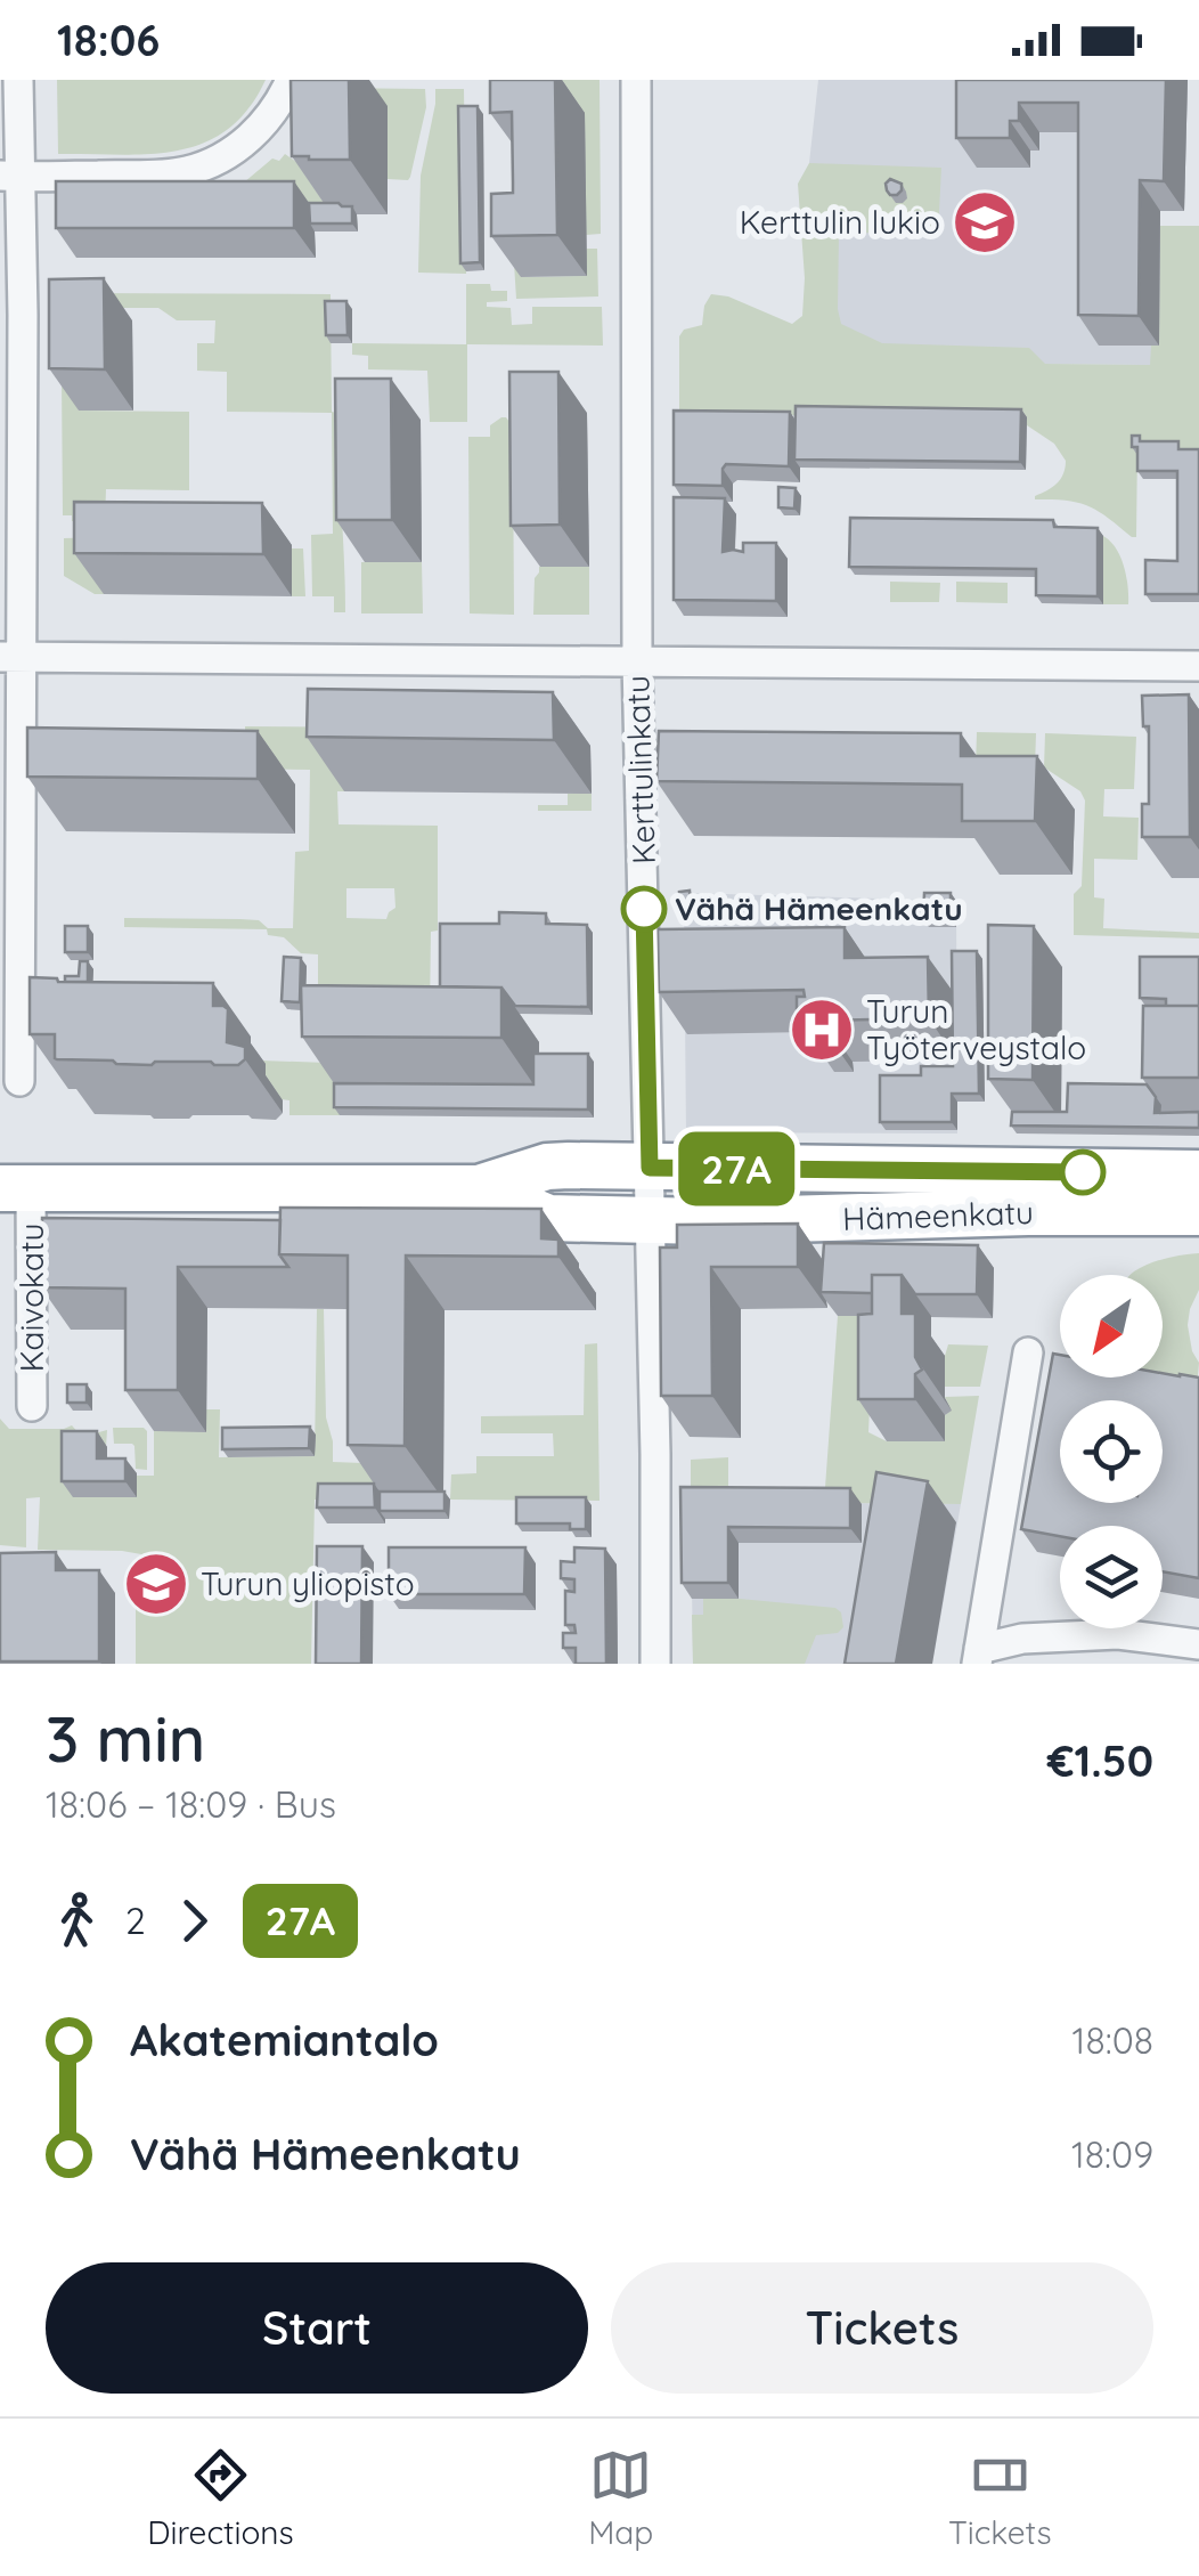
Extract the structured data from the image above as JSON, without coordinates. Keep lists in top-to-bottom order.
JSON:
{
  "streets": {
    "highway": ["Hämeenkatu"],
    "street": ["Kerttulinkatu", "Kaivokatu"]
  },
  "crossings": [
    ["Kerttulinkatu", "Hämeenkatu"],
    ["Hämeenkatu", "Kaivokatu"]
  ],
  "places": {
    "school or university": ["Kerttulin lukio", "Turun yliopisto"],
    "other": ["Vähä Hämeenkatu"],
    "hospital": ["Turun Työterveystalo"]
  },
  "lines": ["bus line 27A"],
  "north": "bottom left",
  "page": {
    "status": "18:06",
    "on_map": "27A",
    "heading": ["3 min", "18:06 – 18:09 · Bus", "€1.50"],
    "legs": ["2", "27A"],
    "list": [
      {
        "name": "Akatemiantalo",
        "value": "18:08"
      },
      {
        "name": "Vähä Hämeenkatu",
        "value": "18:09"
      }
    ],
    "buttons": ["Start", "Tickets"],
    "tabs": ["Directions", "Map", "Tickets"]
  }
}
